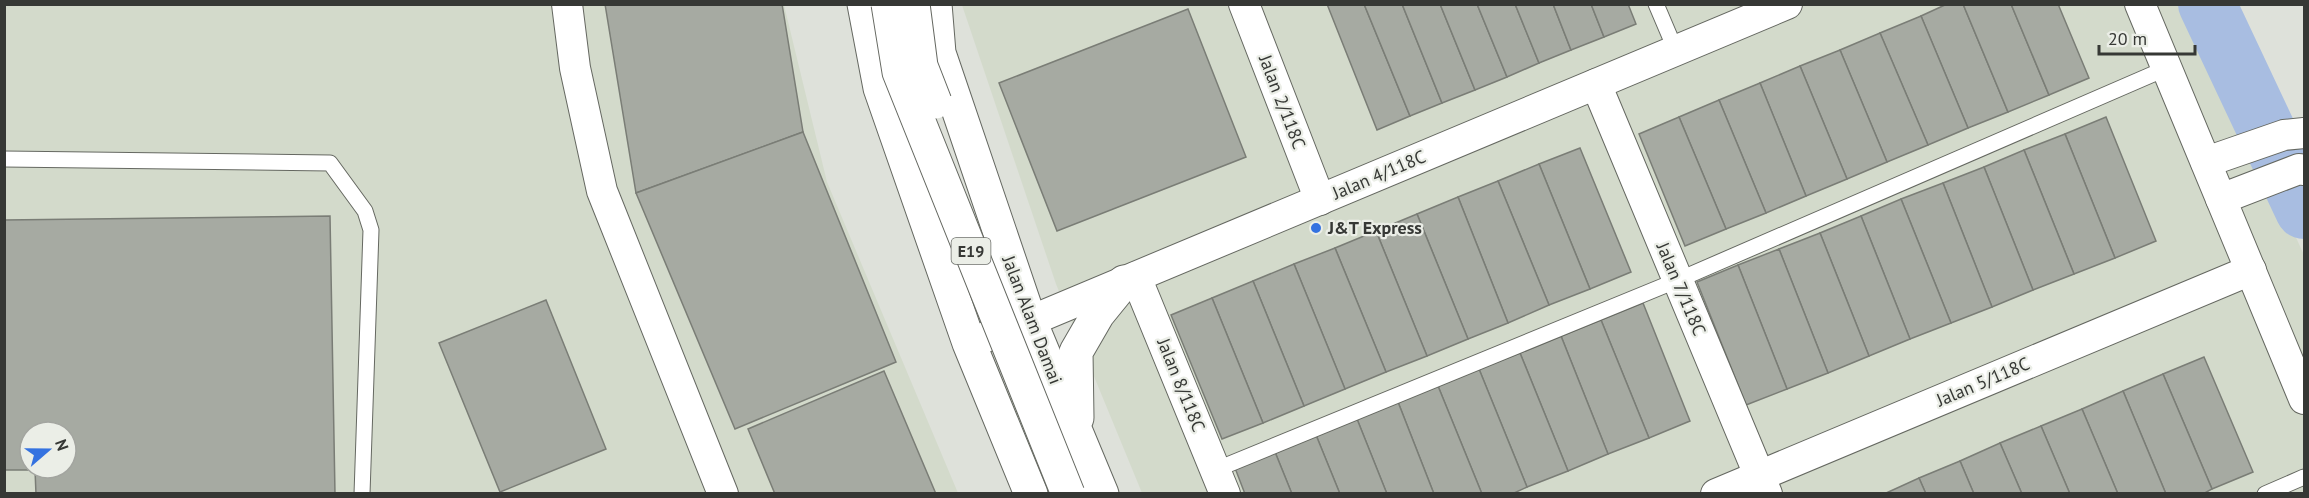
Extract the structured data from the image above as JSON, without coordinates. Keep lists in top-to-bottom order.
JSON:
{
  "streets": {
    "main road": ["E19", "Jalan Alam Damai"],
    "street": [
      "Jalan 2/118C",
      "Jalan 4/118C",
      "Jalan 7/118C",
      "Jalan 5/118C",
      "Jalan 8/118C"
    ]
  },
  "crossings": [
    ["Jalan 2/118C", "Jalan 4/118C"],
    ["Jalan 4/118C", "Jalan 7/118C"],
    ["Jalan 4/118C", "Jalan Alam Damai"],
    ["Jalan 4/118C", "Jalan 8/118C"],
    ["Jalan 7/118C", "Jalan 5/118C"]
  ],
  "places": ["J&T Express"],
  "scale_bar": "20 m",
  "north": "right"
}
